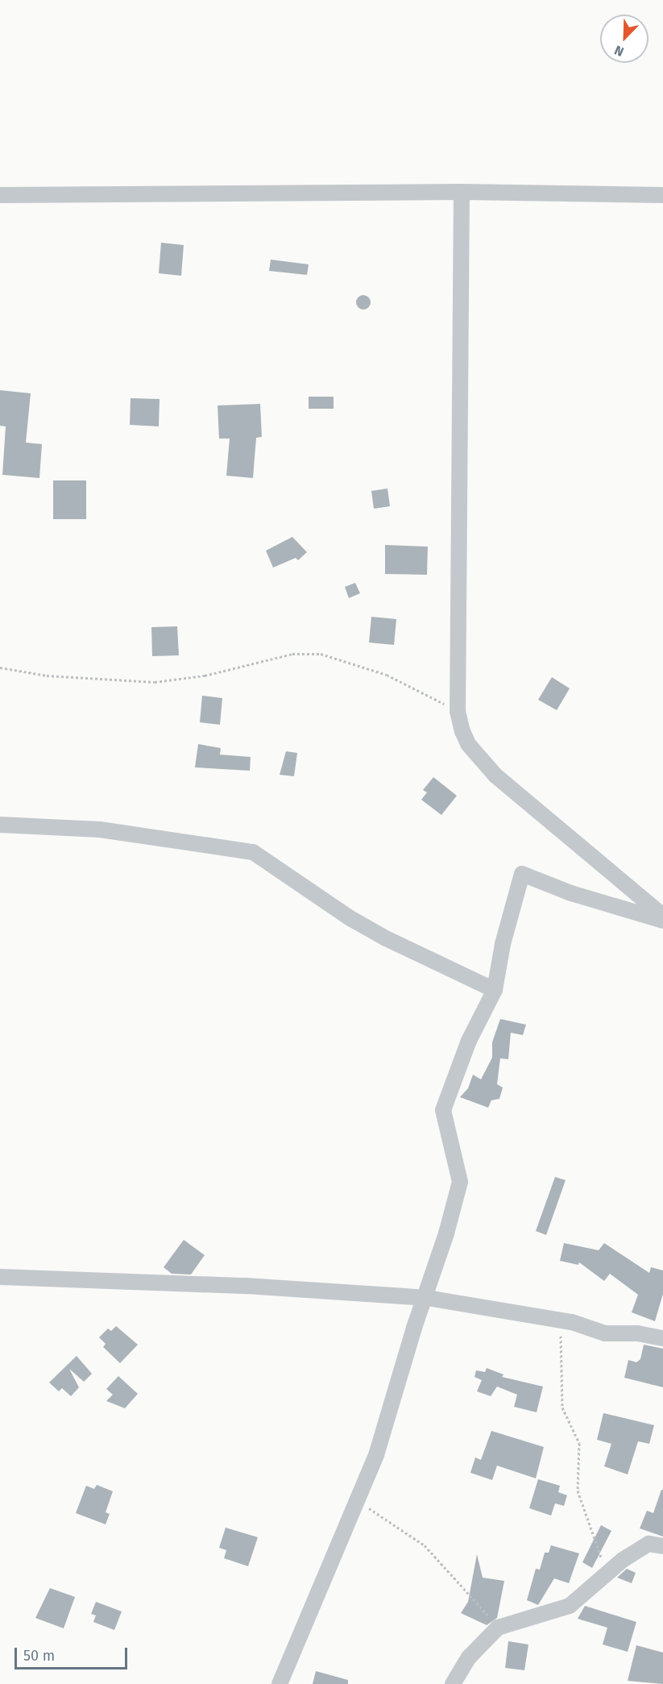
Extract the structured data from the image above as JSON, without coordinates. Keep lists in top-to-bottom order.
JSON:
{
  "scale_bar": "50 m",
  "north": "bottom left"
}
